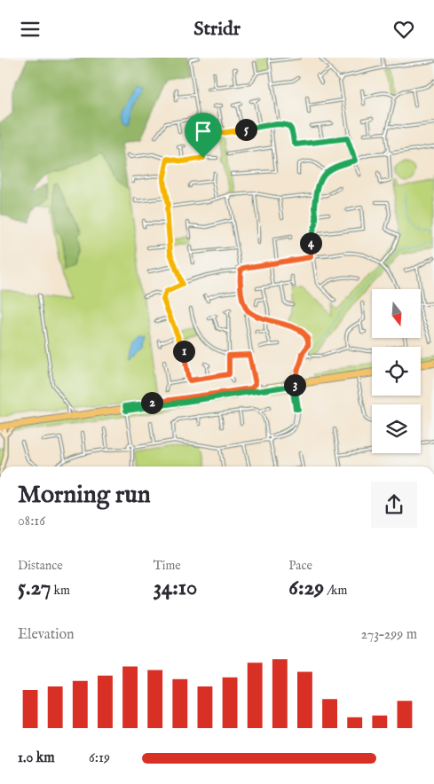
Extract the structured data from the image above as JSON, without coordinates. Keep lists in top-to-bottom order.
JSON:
{
  "north": "bottom",
  "page": {
    "header": "Stridr",
    "pins": [
      "5",
      "4",
      "1",
      "3",
      "2"
    ],
    "heading": ["Morning run", "08:16"],
    "stats": [
      ["Distance", "5.27 km"],
      ["Time", "34:10"],
      ["Pace", "6:29 /km"]
    ],
    "chart": ["Elevation", "273–299 m"],
    "list": [
      {
        "name": "1.0 km",
        "note": "6:19"
      }
    ]
  }
}
